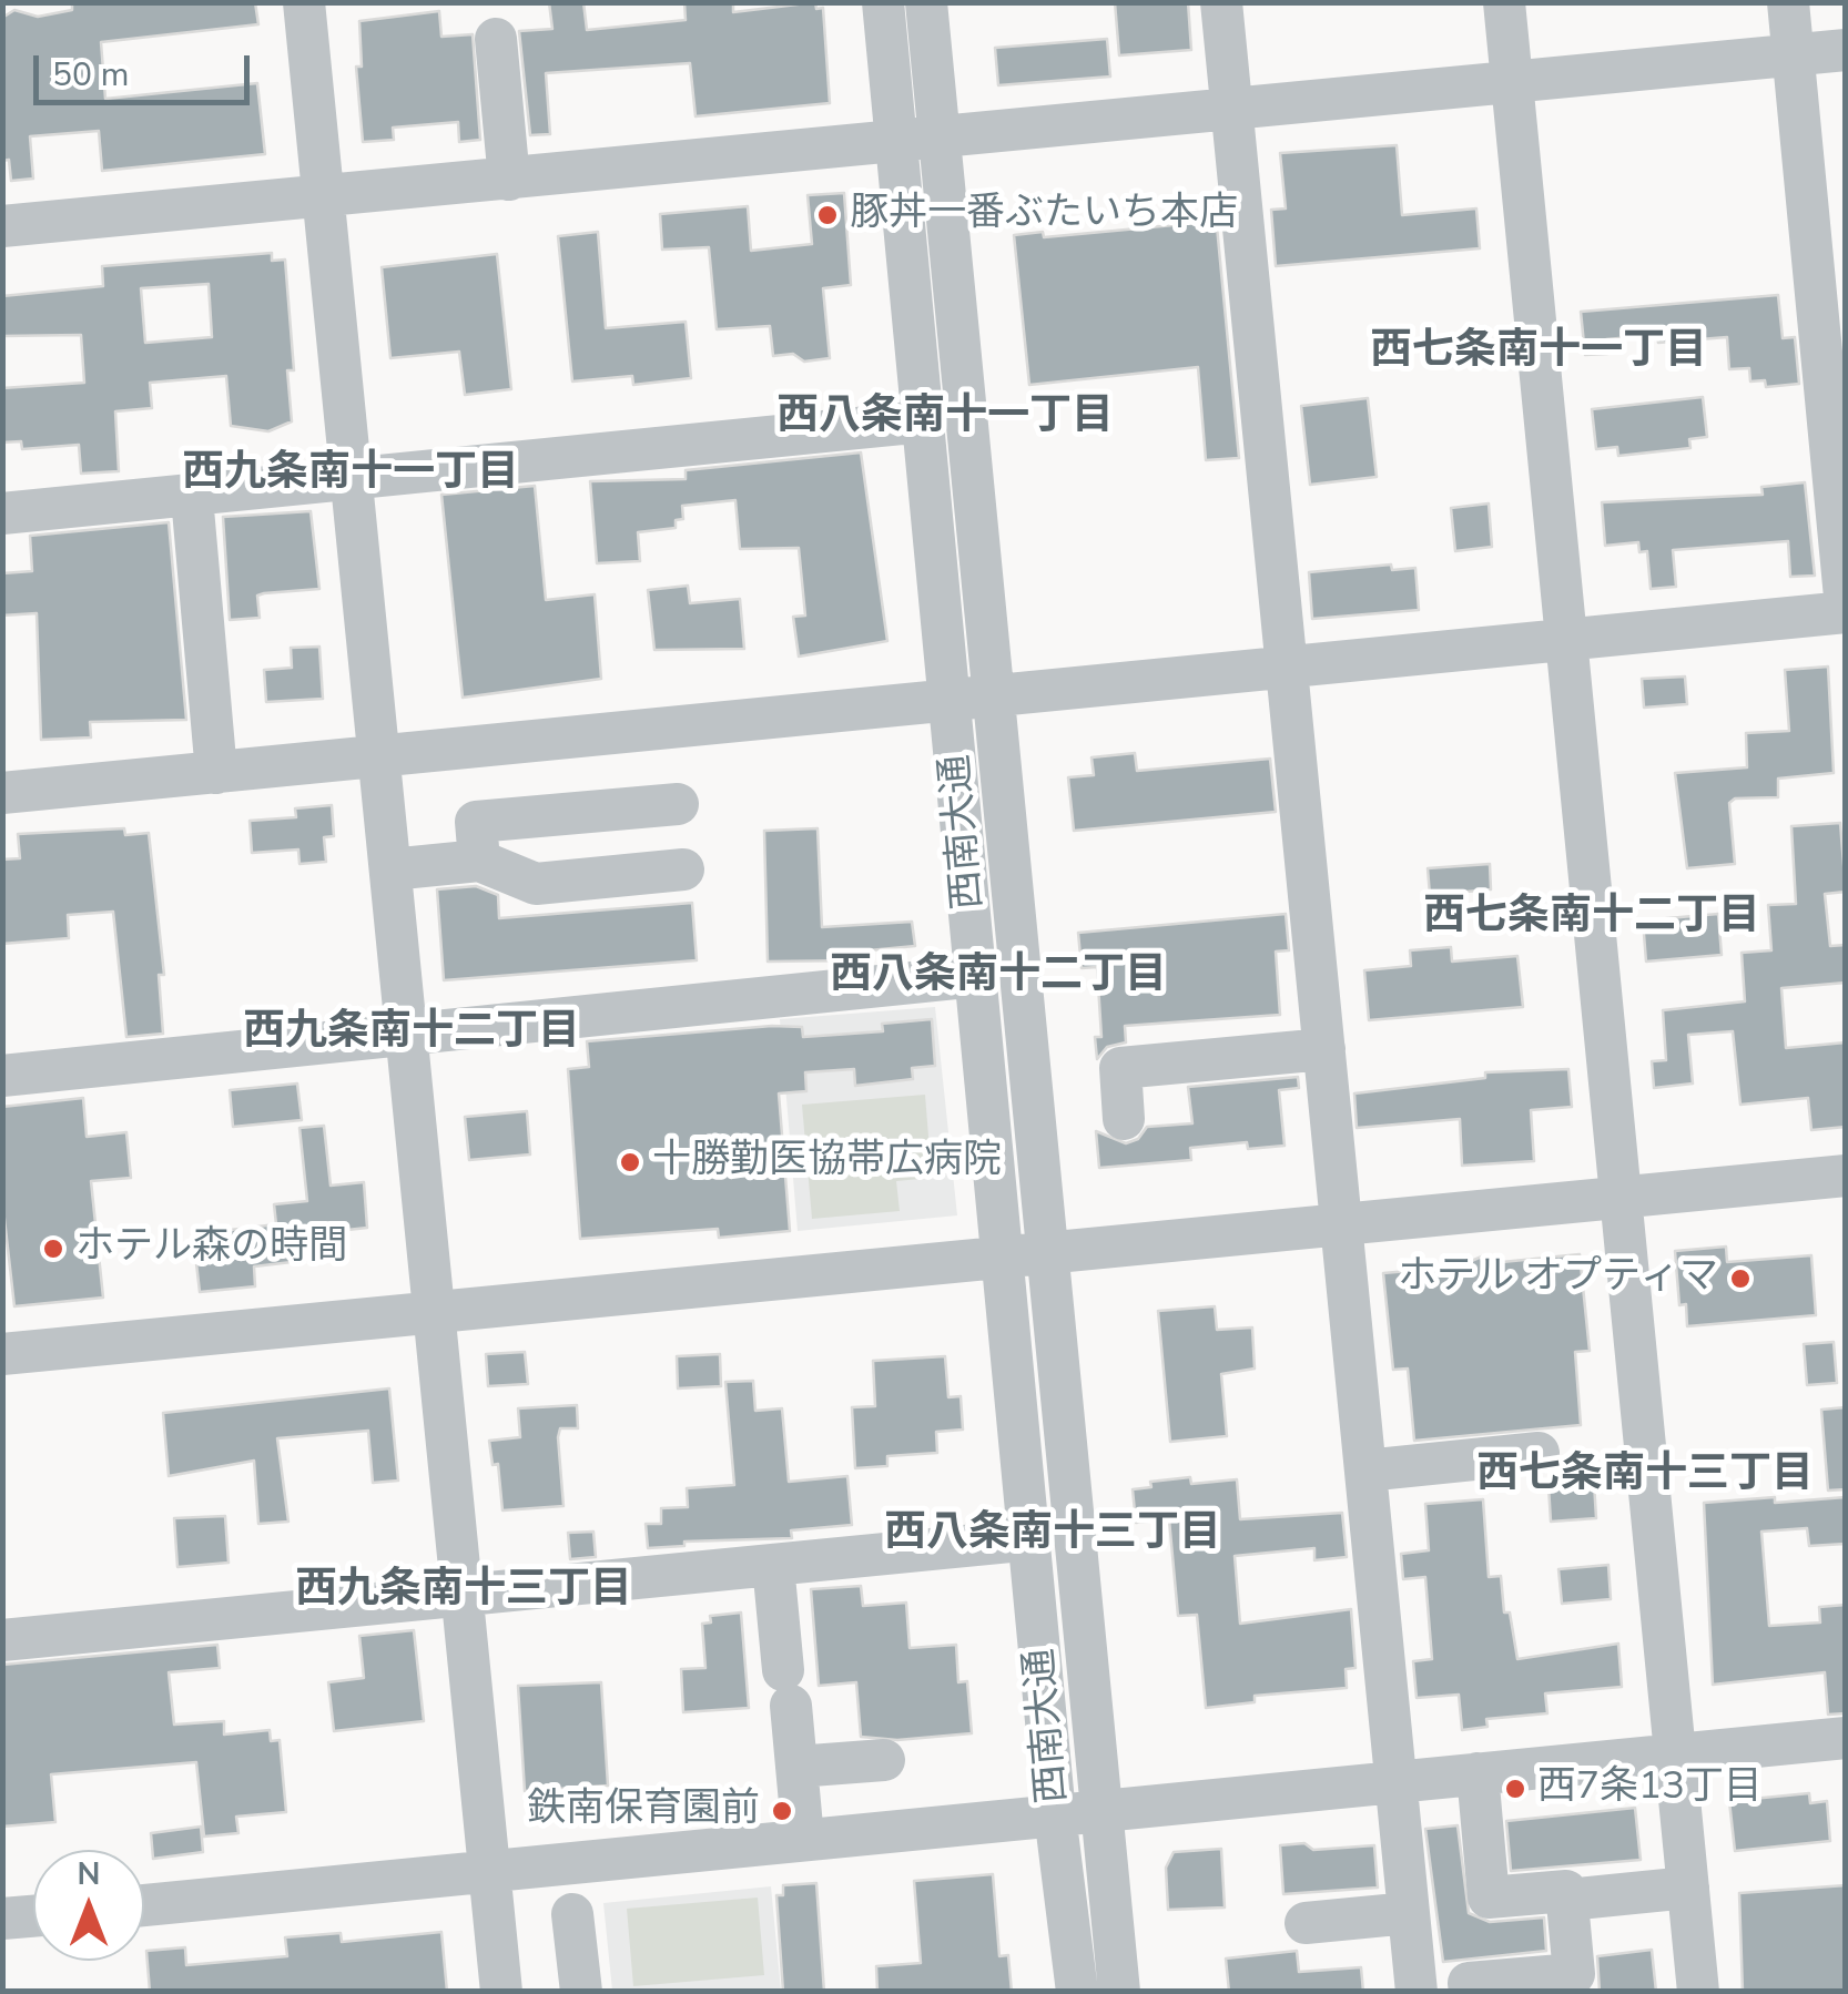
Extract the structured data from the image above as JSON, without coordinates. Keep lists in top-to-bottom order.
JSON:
{
  "streets": {
    "street": ["西南大通"]
  },
  "districts": [
    "西七条南十一丁目",
    "西八条南十一丁目",
    "西九条南十一丁目",
    "西七条南十二丁目",
    "西八条南十二丁目",
    "西九条南十二丁目",
    "西七条南十三丁目",
    "西八条南十三丁目",
    "西九条南十三丁目"
  ],
  "places": [
    "豚丼一番ぶたいち本店",
    "十勝勤医協帯広病院",
    "ホテル森の時間",
    "ホテル オプティマ",
    "西7条13丁目",
    "鉄南保育園前"
  ],
  "scale_bar": "50 m",
  "north": "top"
}
